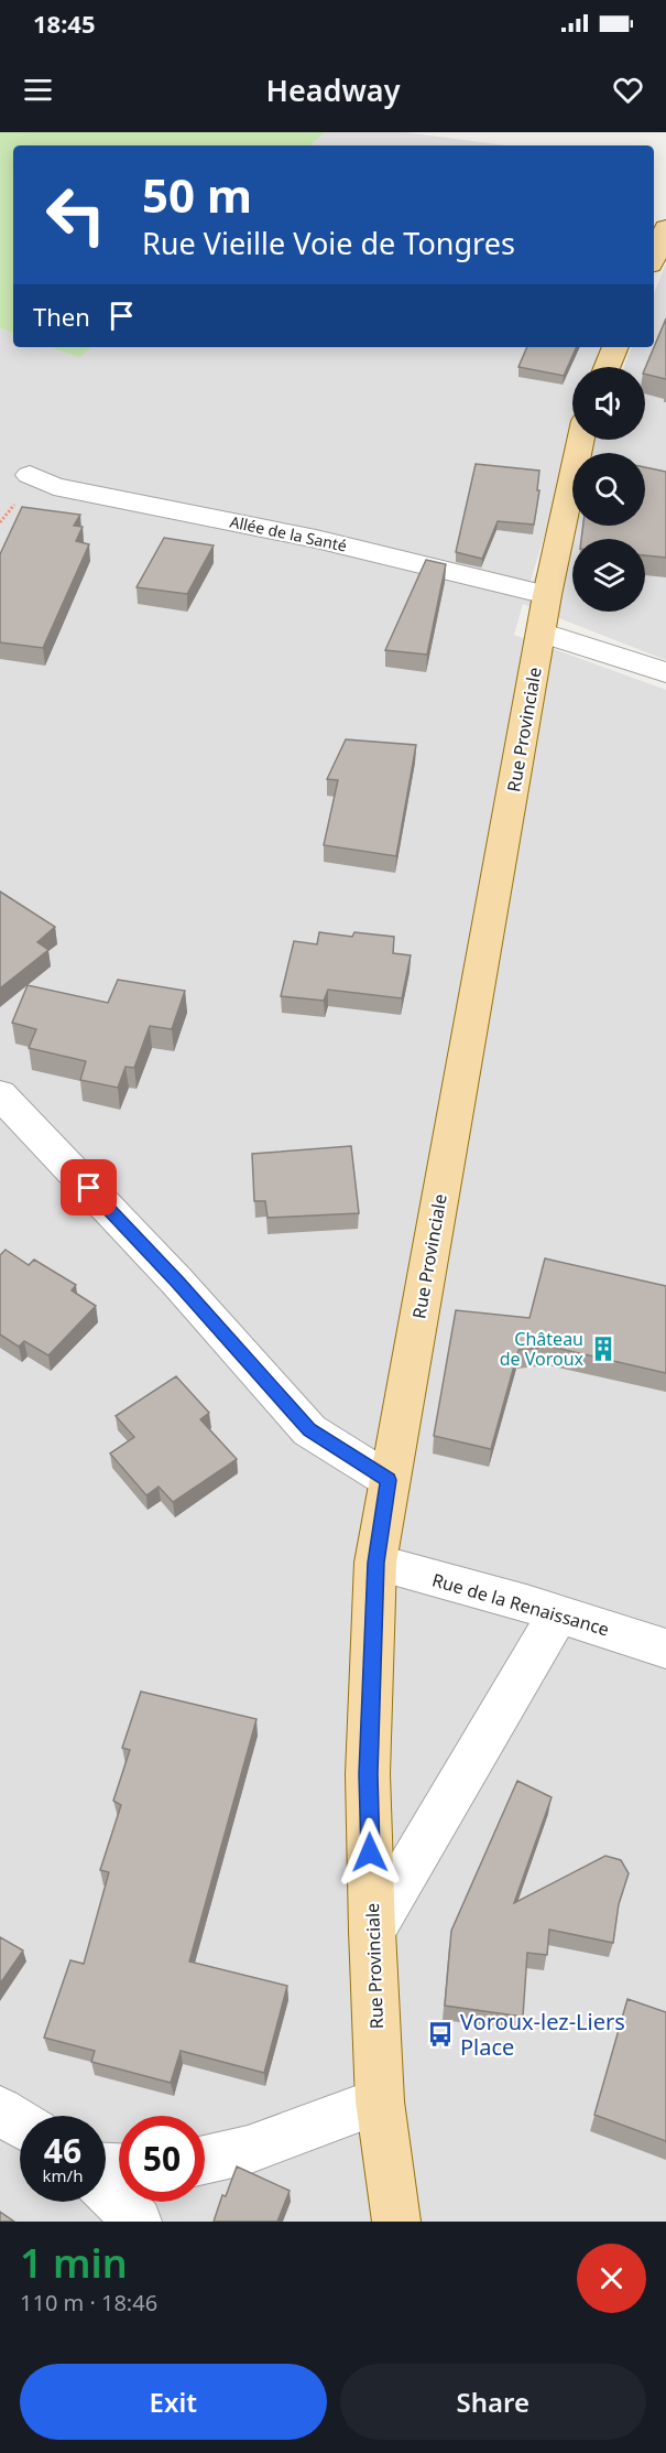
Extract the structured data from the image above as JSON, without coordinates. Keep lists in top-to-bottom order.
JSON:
{
  "streets": {
    "main road": ["Rue Provinciale"],
    "street": ["Allée de la Santé", "Rue de la Renaissance"]
  },
  "crossings": [
    ["Allée de la Santé", "Rue Provinciale"],
    ["Rue Provinciale", "Rue de la Renaissance"]
  ],
  "places": {
    "building": ["Château de Voroux"],
    "bus stop": ["Voroux-lez-Liers Place"]
  },
  "page": {
    "status": "18:45",
    "header": "Headway",
    "turn": ["50 m", "Rue Vieille Voie de Tongres"],
    "then": "Then",
    "speed": "46 km/h",
    "limit": "50",
    "heading": ["1 min", "110 m · 18:46"],
    "buttons": ["Exit", "Share"]
  }
}
